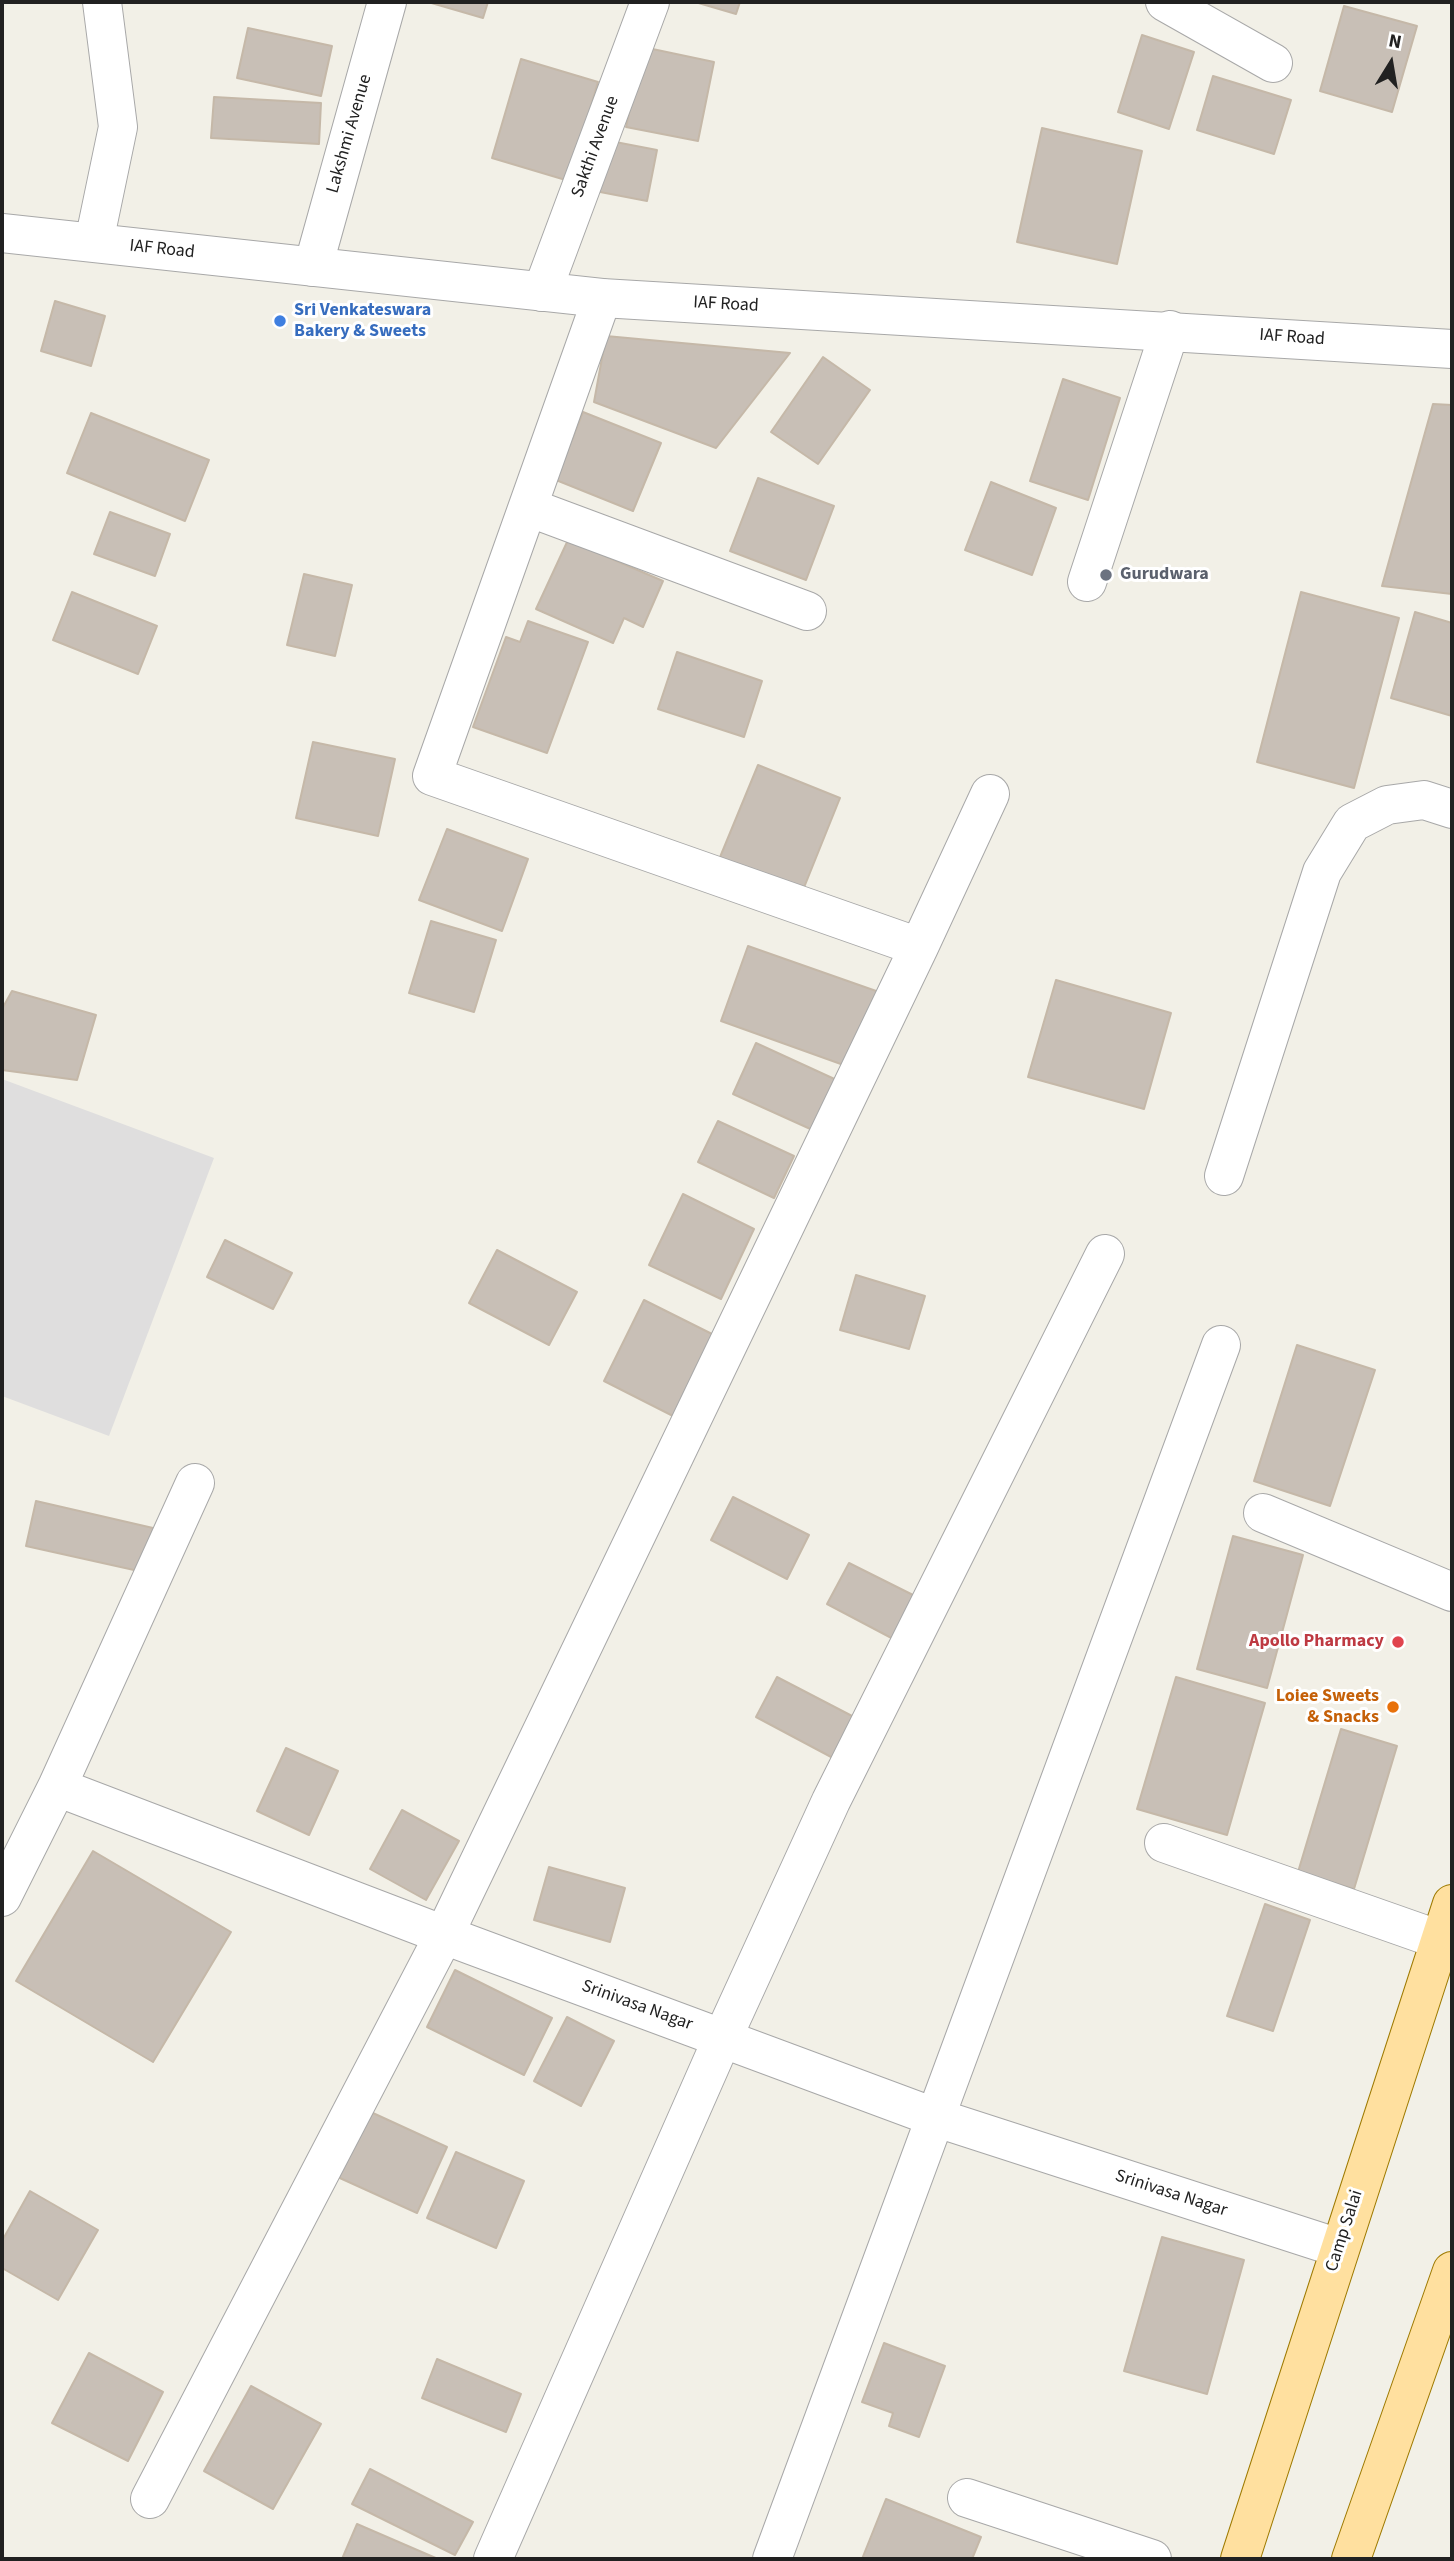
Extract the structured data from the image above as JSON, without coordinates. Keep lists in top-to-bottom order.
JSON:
{
  "streets": {
    "main road": ["Camp Salai"],
    "street": [
      "Lakshmi Avenue",
      "Sakthi Avenue",
      "IAF Road",
      "Srinivasa Nagar"
    ]
  },
  "crossings": [
    ["Lakshmi Avenue", "IAF Road"],
    ["Sakthi Avenue", "IAF Road"],
    ["Srinivasa Nagar", "Camp Salai"]
  ],
  "places": [
    "Sri Venkateswara Bakery & Sweets",
    "Gurudwara",
    "Apollo Pharmacy",
    "Loiee Sweets & Snacks"
  ],
  "north": "top"
}
